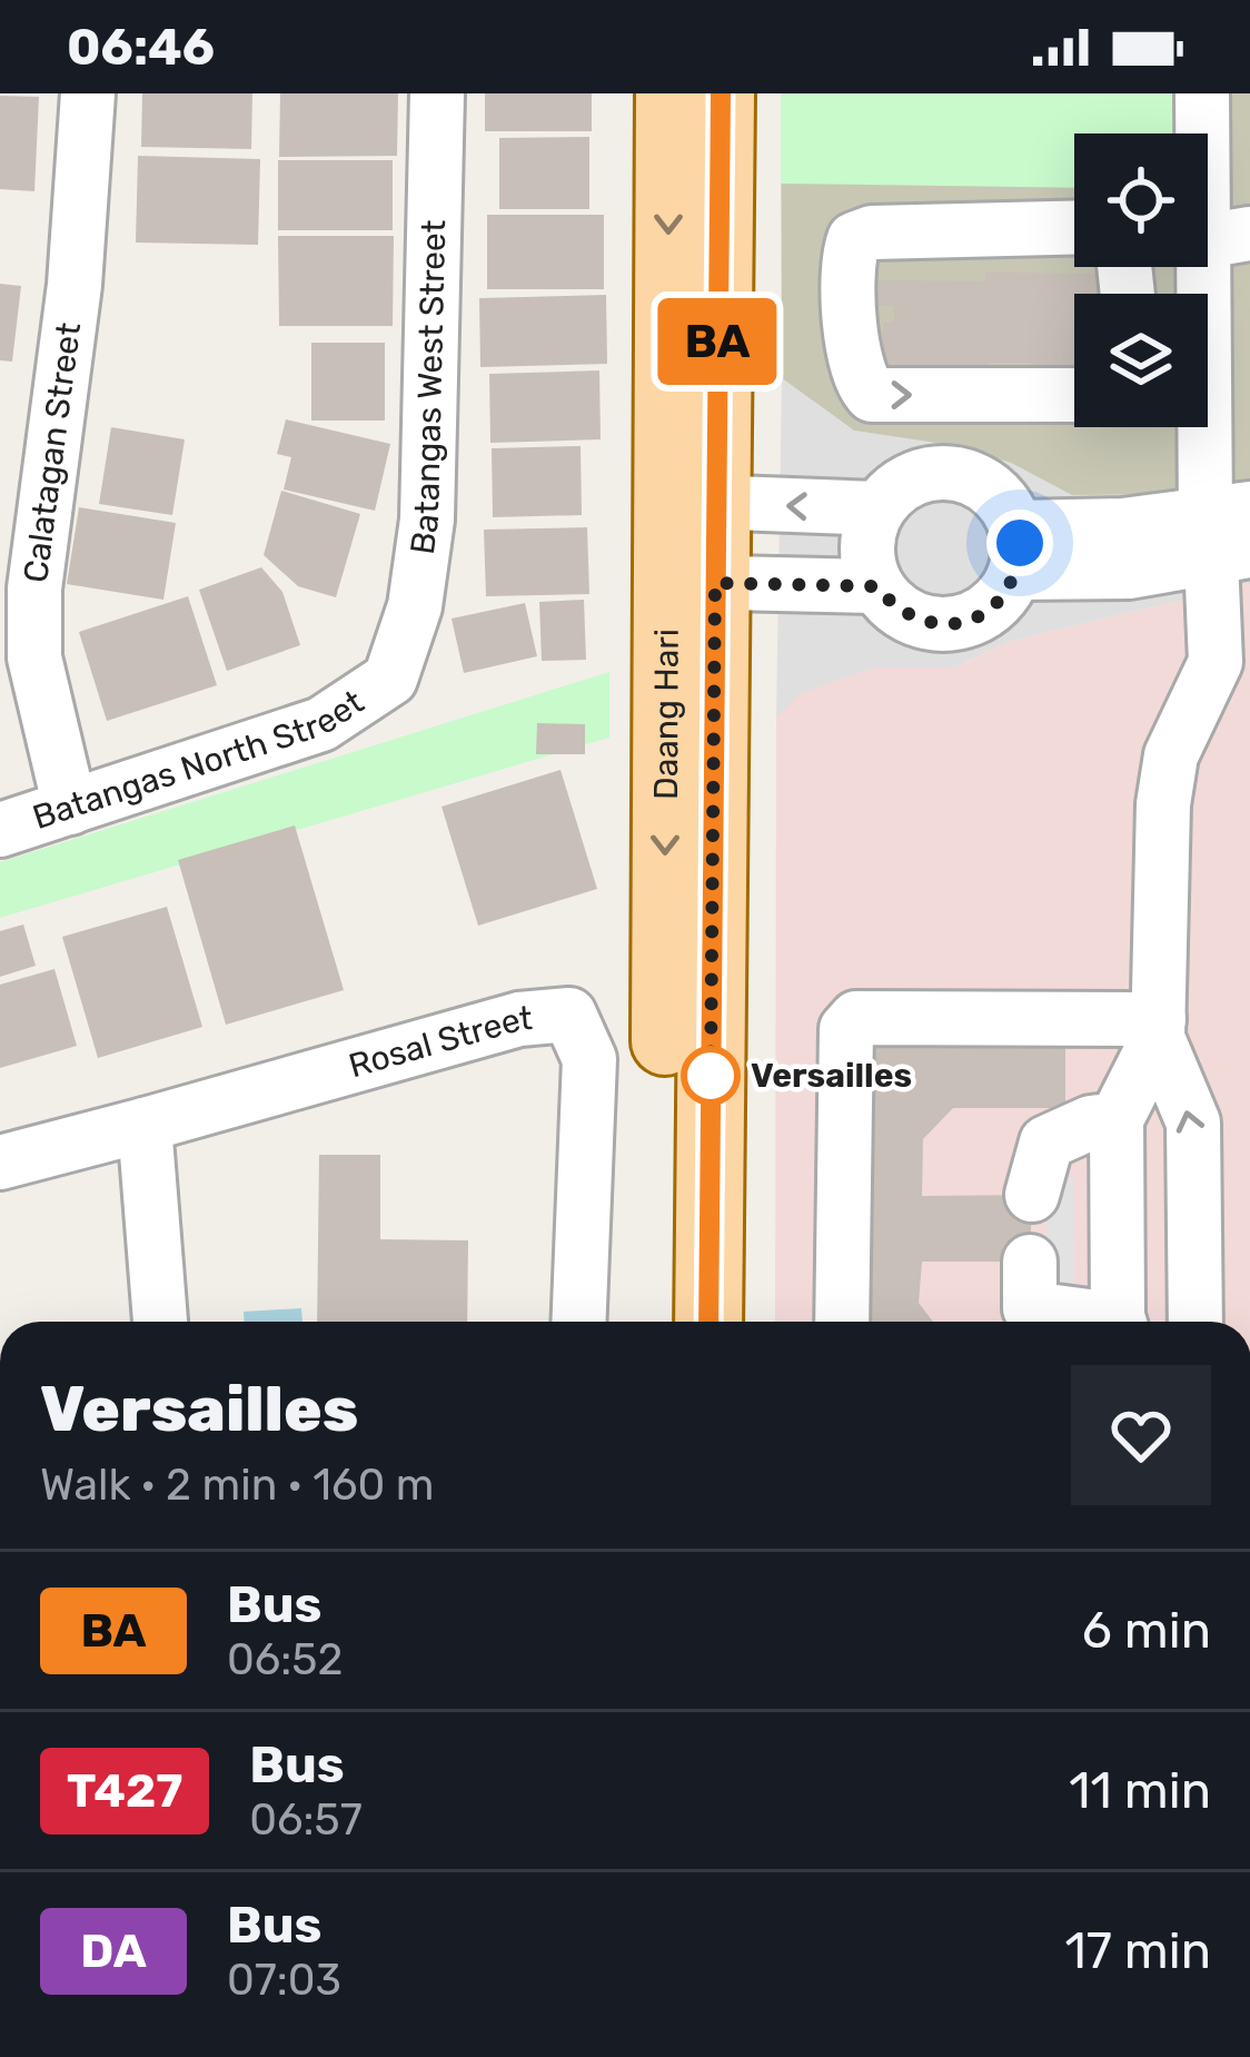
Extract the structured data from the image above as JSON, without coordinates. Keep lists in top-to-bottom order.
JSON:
{
  "streets": {
    "main road": ["Daang Hari"],
    "street": [
      "Batangas West Street",
      "Calatagan Street",
      "Batangas North Street",
      "Rosal Street"
    ]
  },
  "crossings": [
    ["Batangas West Street", "Batangas North Street"],
    ["Calatagan Street", "Batangas North Street"]
  ],
  "places": ["Versailles"],
  "lines": ["bus line BA"],
  "page": {
    "status": "06:46",
    "on_map": "BA",
    "heading": ["Versailles", "Walk · 2 min · 160 m"],
    "list": [
      {
        "mark": "BA",
        "name": "Bus",
        "note": "06:52",
        "value": "6 min"
      },
      {
        "mark": "T427",
        "name": "Bus",
        "note": "06:57",
        "value": "11 min"
      },
      {
        "mark": "DA",
        "name": "Bus",
        "note": "07:03",
        "value": "17 min"
      }
    ]
  }
}
